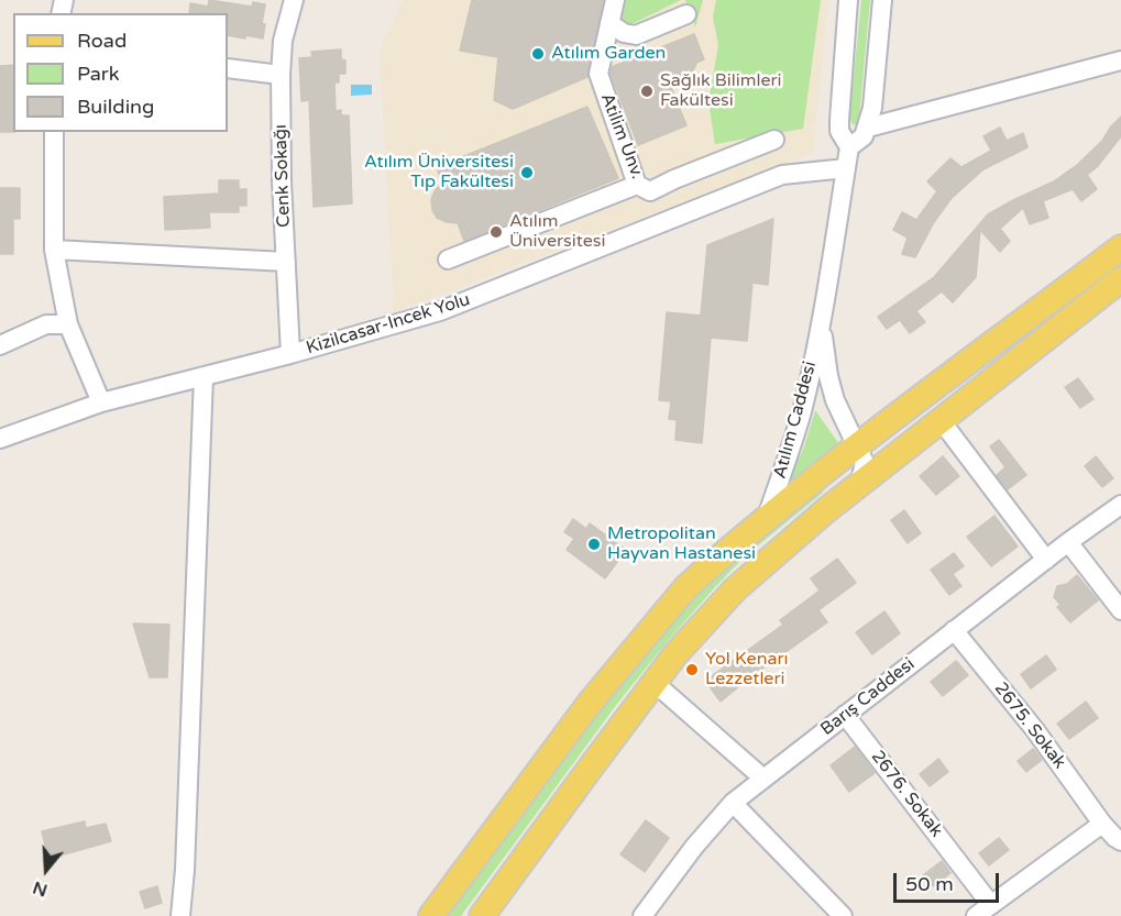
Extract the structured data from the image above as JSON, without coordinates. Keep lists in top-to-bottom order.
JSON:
{
  "streets": {
    "street": [
      "Atilim Unv.",
      "Cenk Sokağı",
      "Kizilcasar-Incek Yolu",
      "Atılım Caddesi",
      "Barış Caddesi",
      "2675. Sokak",
      "2676. Sokak"
    ]
  },
  "crossings": [
    ["Cenk Sokağı", "Kizilcasar-Incek Yolu"],
    ["Kizilcasar-Incek Yolu", "Atılım Caddesi"],
    ["Barış Caddesi", "2675. Sokak"],
    ["Barış Caddesi", "2676. Sokak"]
  ],
  "places": [
    "Atılım Garden",
    "Sağlık Bilimleri Fakültesi",
    "Atılım Üniversitesi Tıp Fakültesi",
    "Atılım Üniversitesi",
    "Metropolitan Hayvan Hastanesi",
    "Yol Kenarı Lezzetleri"
  ],
  "legend": ["Road", "Park", "Building"],
  "scale_bar": "50 m",
  "north": "bottom"
}
